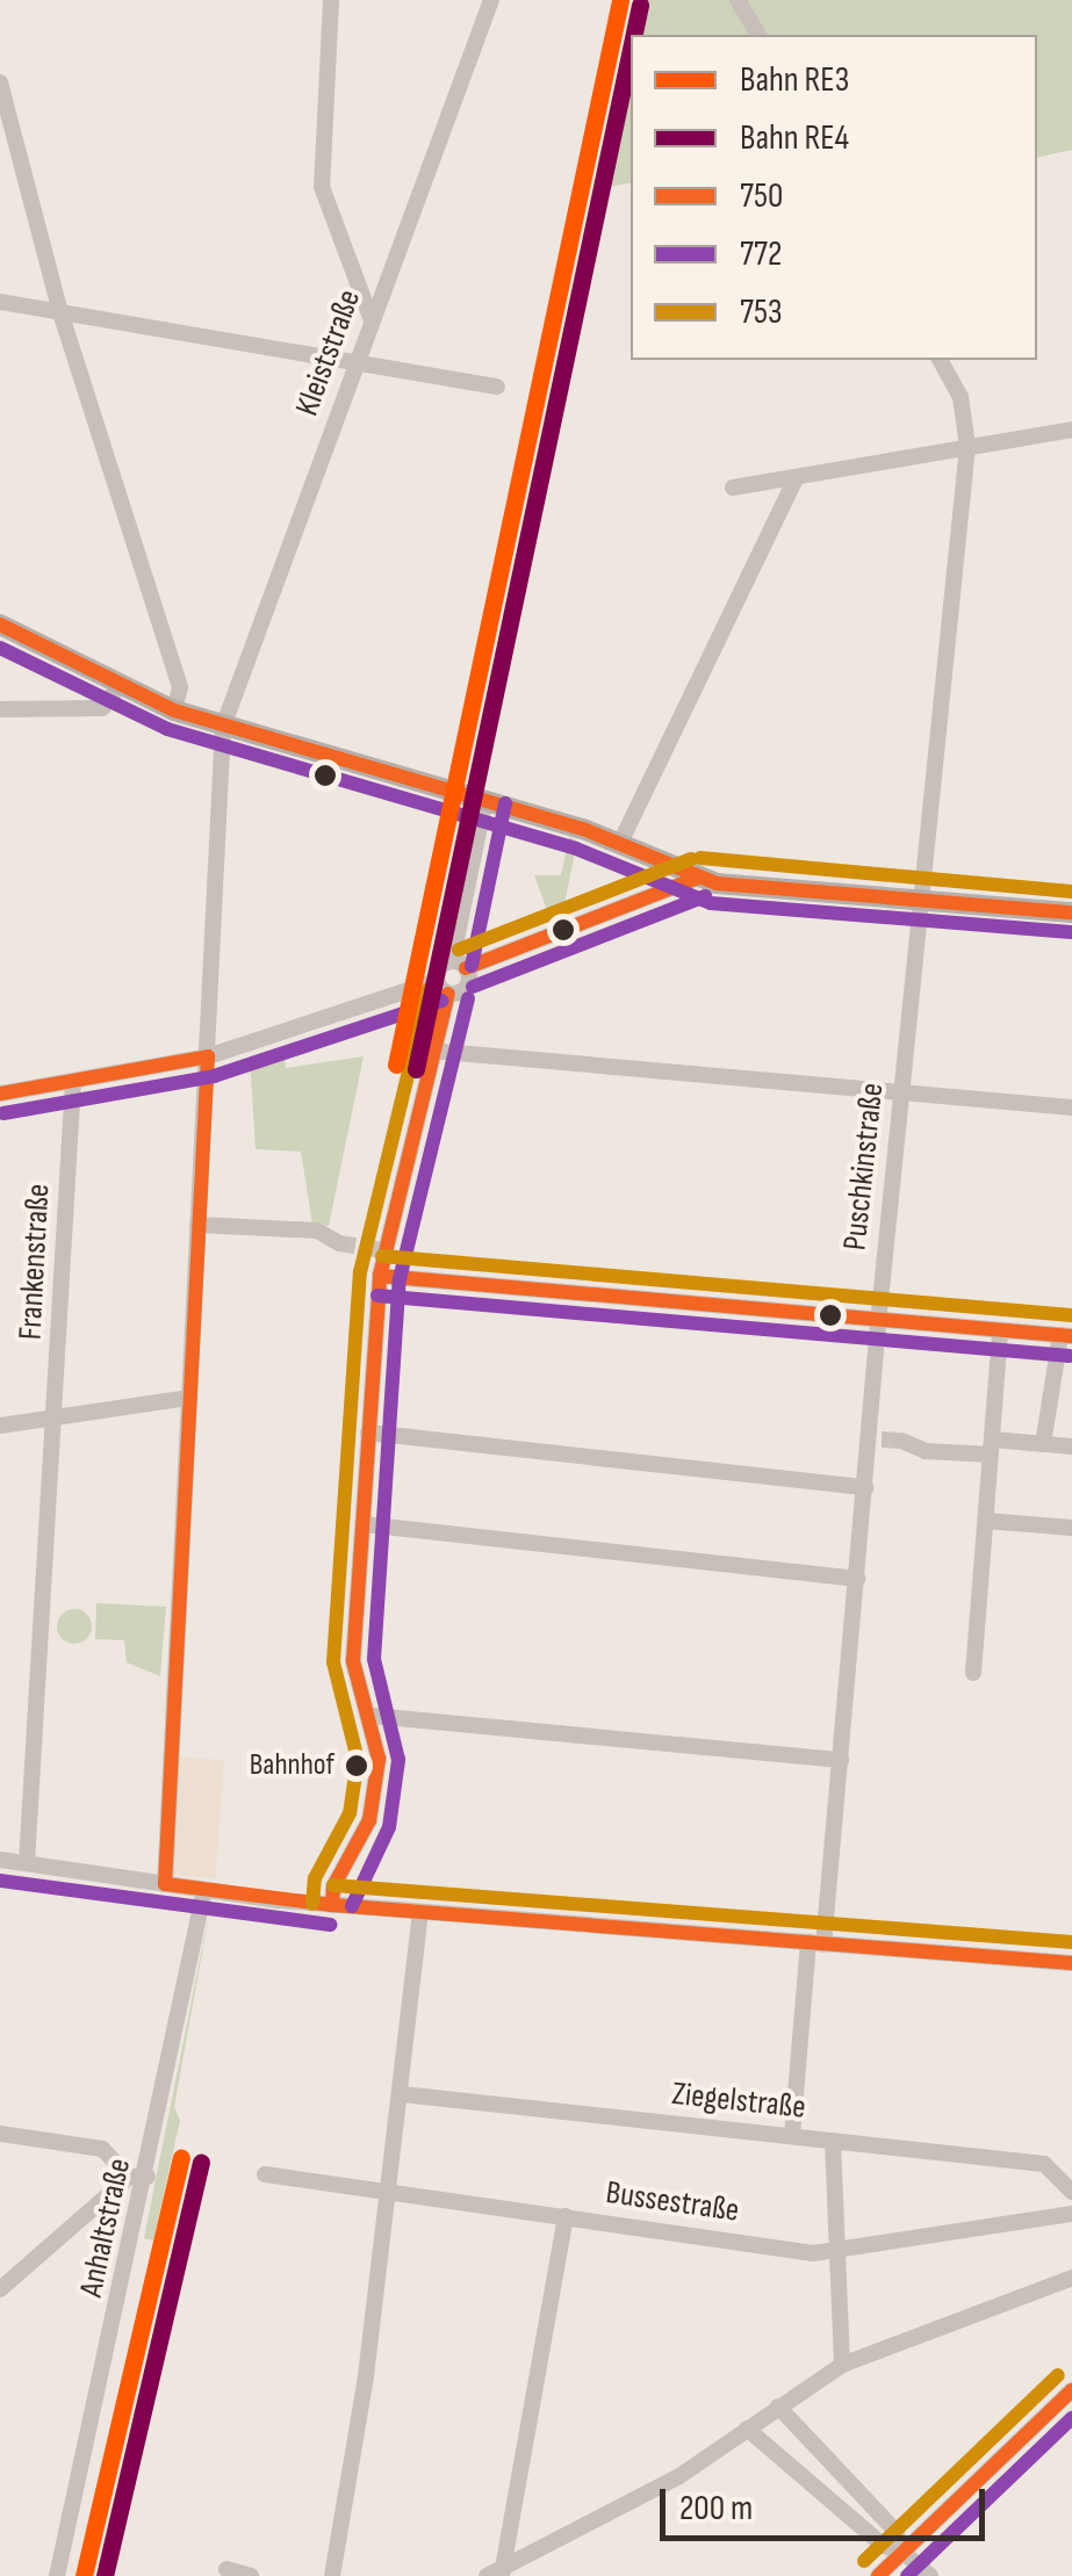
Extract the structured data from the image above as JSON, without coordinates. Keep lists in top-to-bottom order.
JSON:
{
  "streets": {
    "street": [
      "Kleiststraße",
      "Puschkinstraße",
      "Frankenstraße",
      "Ziegelstraße",
      "Bussestraße",
      "Anhaltstraße"
    ]
  },
  "crossings": [
    ["Puschkinstraße", "Ziegelstraße"]
  ],
  "places": ["Bahnhof"],
  "lines": [
    "rail line RE3",
    "rail line RE4",
    "transit line 750",
    "transit line 772",
    "transit line 753"
  ],
  "legend": [
    "Bahn RE3",
    "Bahn RE4",
    "750",
    "772",
    "753"
  ],
  "scale_bar": "200 m"
}
